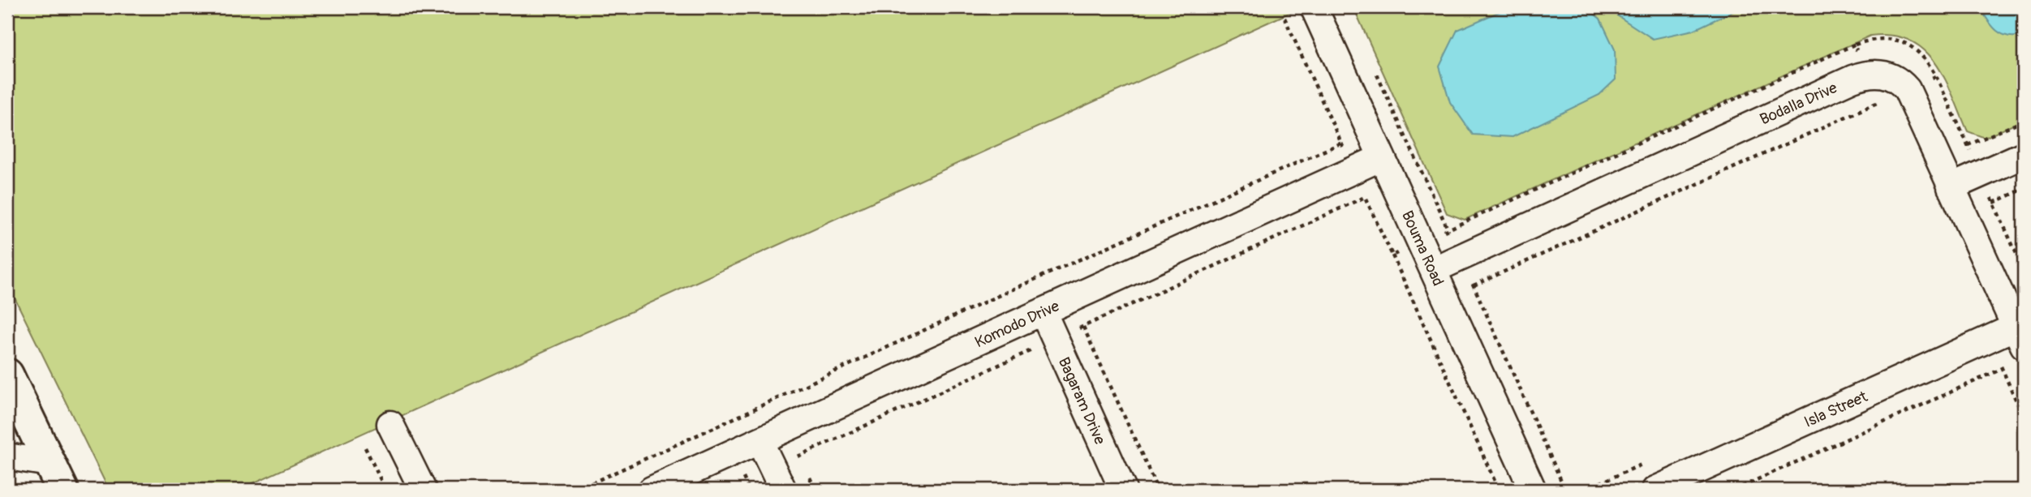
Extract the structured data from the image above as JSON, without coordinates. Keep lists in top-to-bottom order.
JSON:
{
  "streets": {
    "street": [
      "Bodalla Drive",
      "Bouma Road",
      "Komodo Drive",
      "Bagaram Drive",
      "Isla Street"
    ]
  },
  "crossings": [
    ["Bodalla Drive", "Bouma Road"],
    ["Bouma Road", "Komodo Drive"],
    ["Komodo Drive", "Bagaram Drive"]
  ]
}
